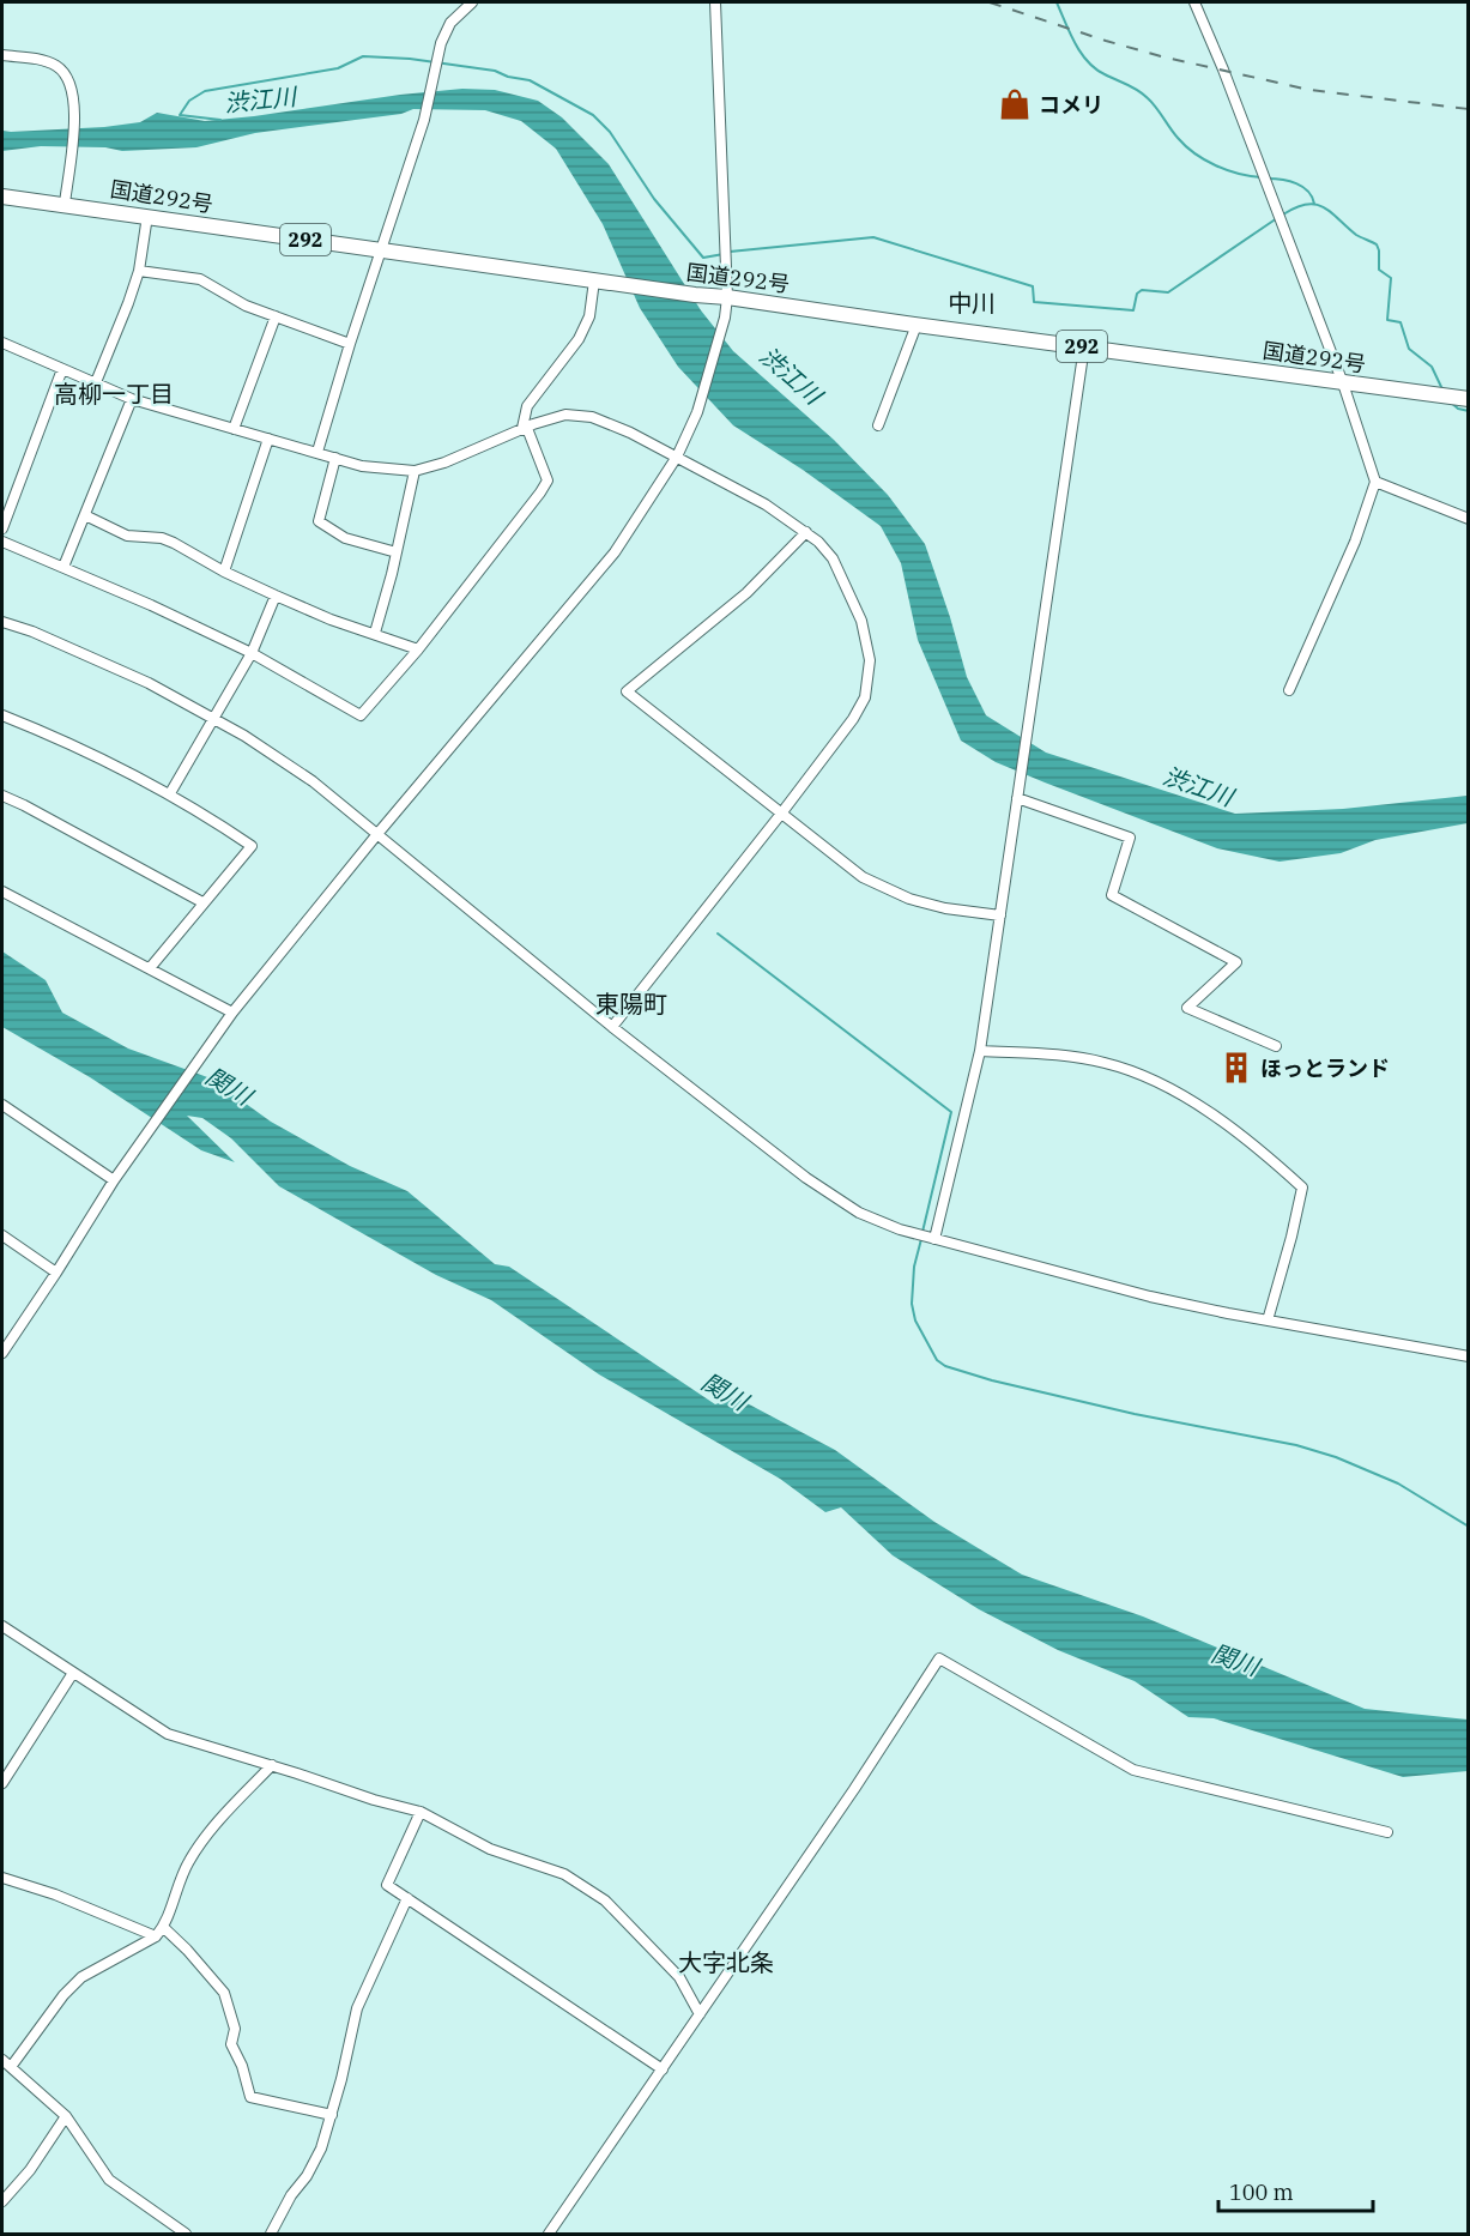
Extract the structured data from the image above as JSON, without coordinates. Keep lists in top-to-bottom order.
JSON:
{
  "streets": {
    "highway": ["国道292号", "292"]
  },
  "districts": [
    "中川",
    "高柳一丁目",
    "東陽町",
    "大字北条"
  ],
  "water": ["渋江川", "関川"],
  "places": {
    "shop": ["コメリ"],
    "building": ["ほっとランド"]
  },
  "scale_bar": "100 m"
}
